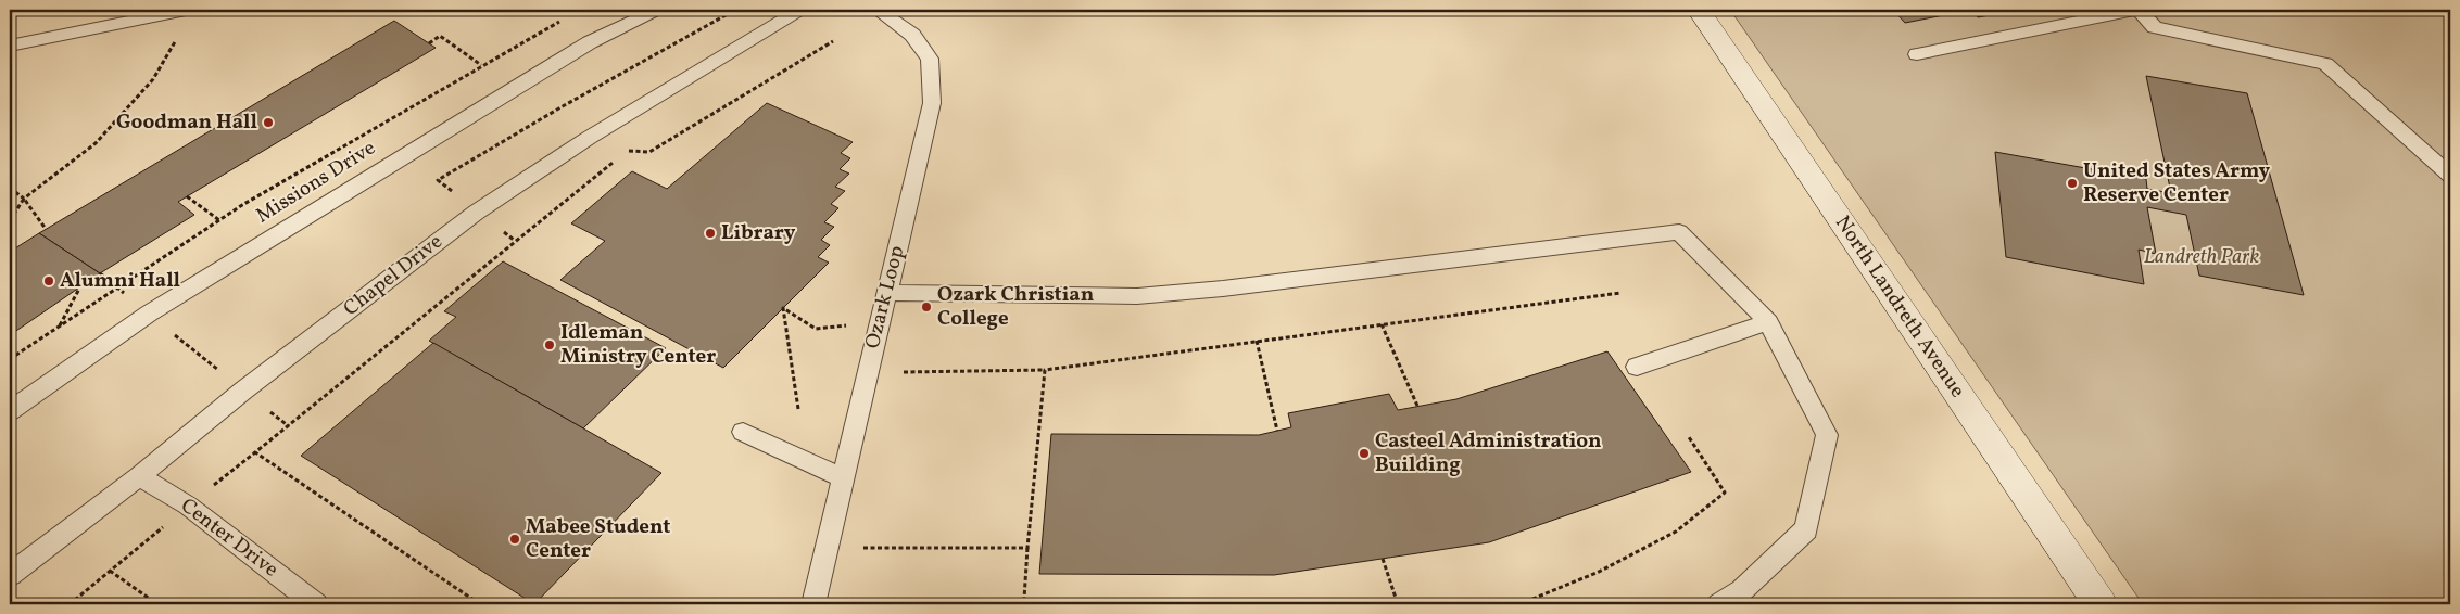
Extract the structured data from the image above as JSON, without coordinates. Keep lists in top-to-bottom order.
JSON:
{
  "streets": {
    "street": ["North Landreth Avenue"],
    "lane": [
      "Missions Drive",
      "Chapel Drive",
      "Ozark Loop",
      "Center Drive"
    ]
  },
  "crossings": [
    ["Chapel Drive", "Center Drive"]
  ],
  "parks": ["Landreth Park"],
  "places": [
    "Goodman Hall",
    "United States Army Reserve Center",
    "Library",
    "Alumni Hall",
    "Ozark Christian College",
    "Idleman Ministry Center",
    "Casteel Administration Building",
    "Mabee Student Center"
  ]
}
